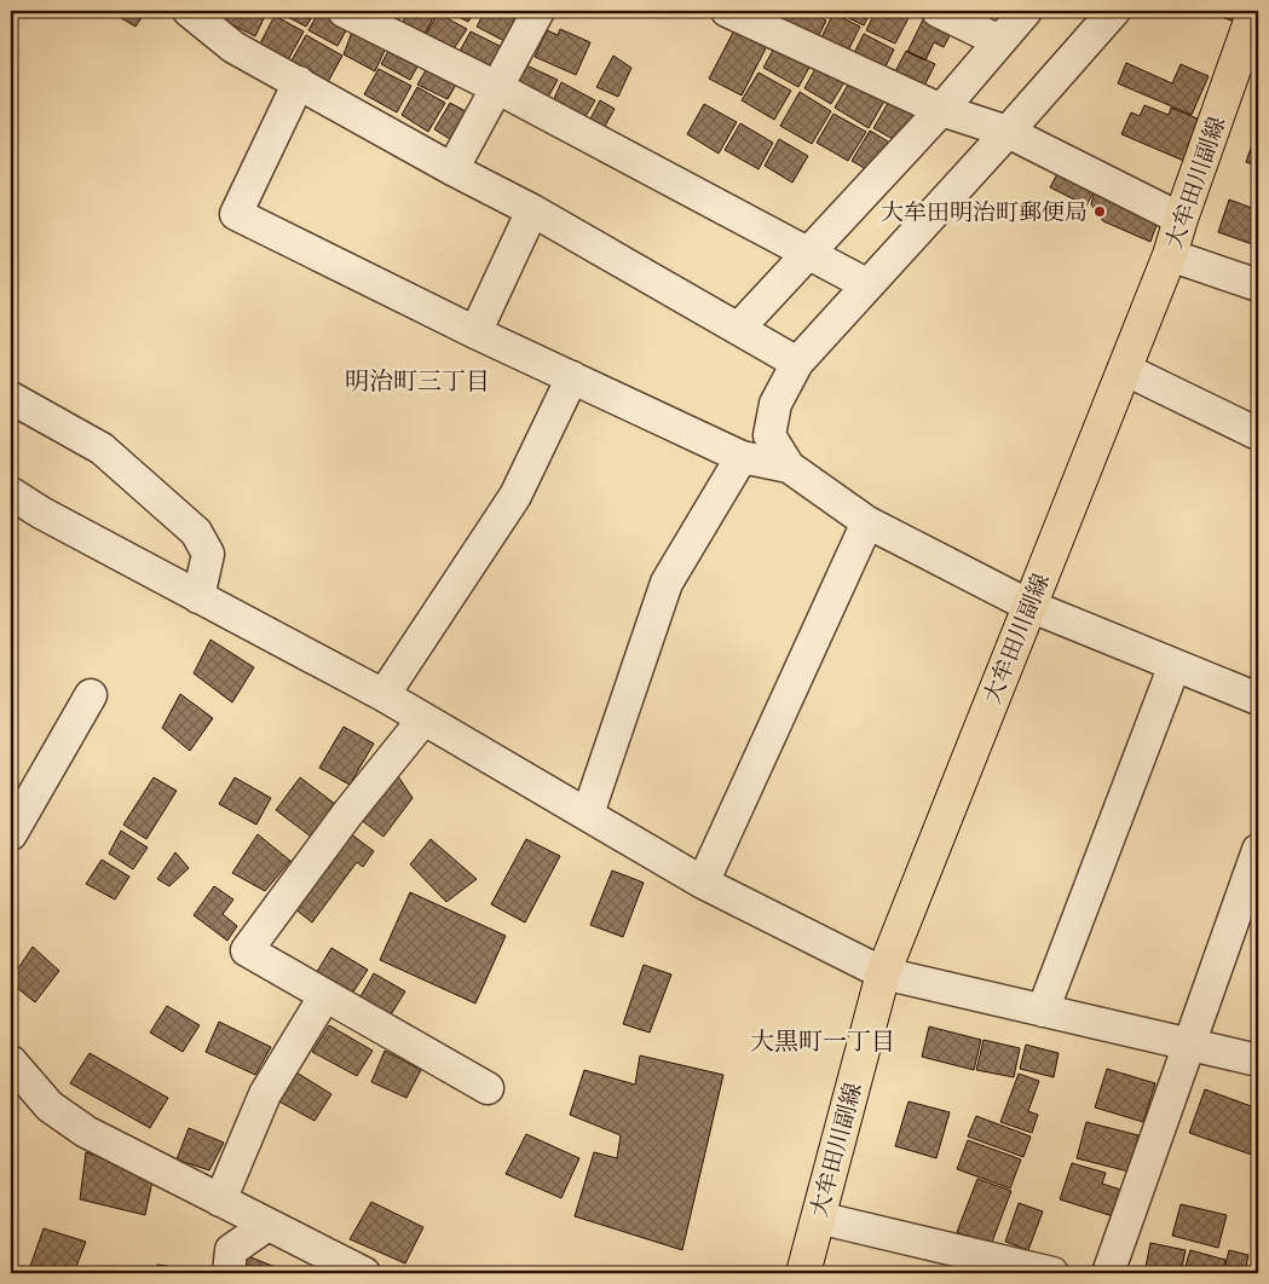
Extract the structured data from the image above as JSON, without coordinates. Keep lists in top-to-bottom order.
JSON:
{
  "streets": {
    "main road": ["大牟田川副線"]
  },
  "districts": ["明治町三丁目", "大黒町一丁目"],
  "places": ["大牟田明治町郵便局"]
}
